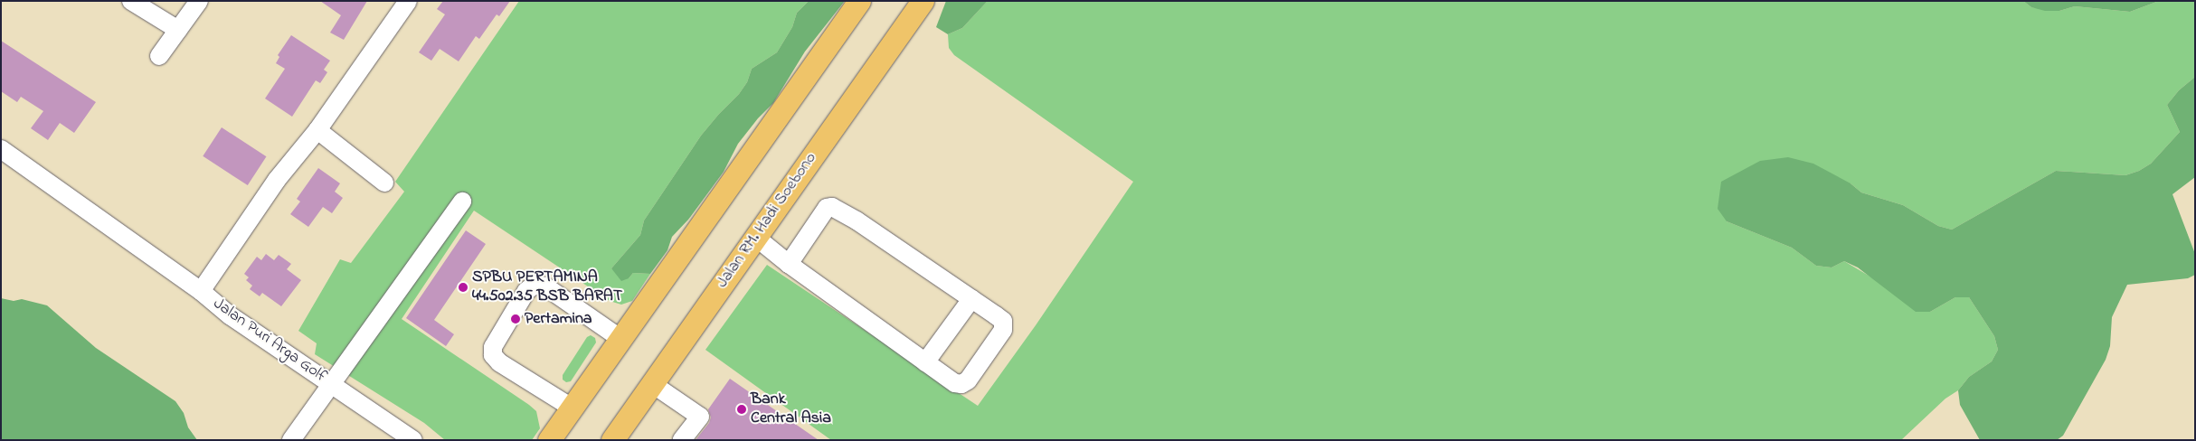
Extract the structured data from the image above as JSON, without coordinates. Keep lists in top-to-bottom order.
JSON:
{
  "streets": {
    "main road": ["Jalan RM. Hadi Soebono"],
    "street": ["Jalan Puri Arga Golf"]
  },
  "places": ["SPBU PERTAMINA 44.502.35 BSB BARAT", "Pertamina", "Bank Central Asia"]
}
